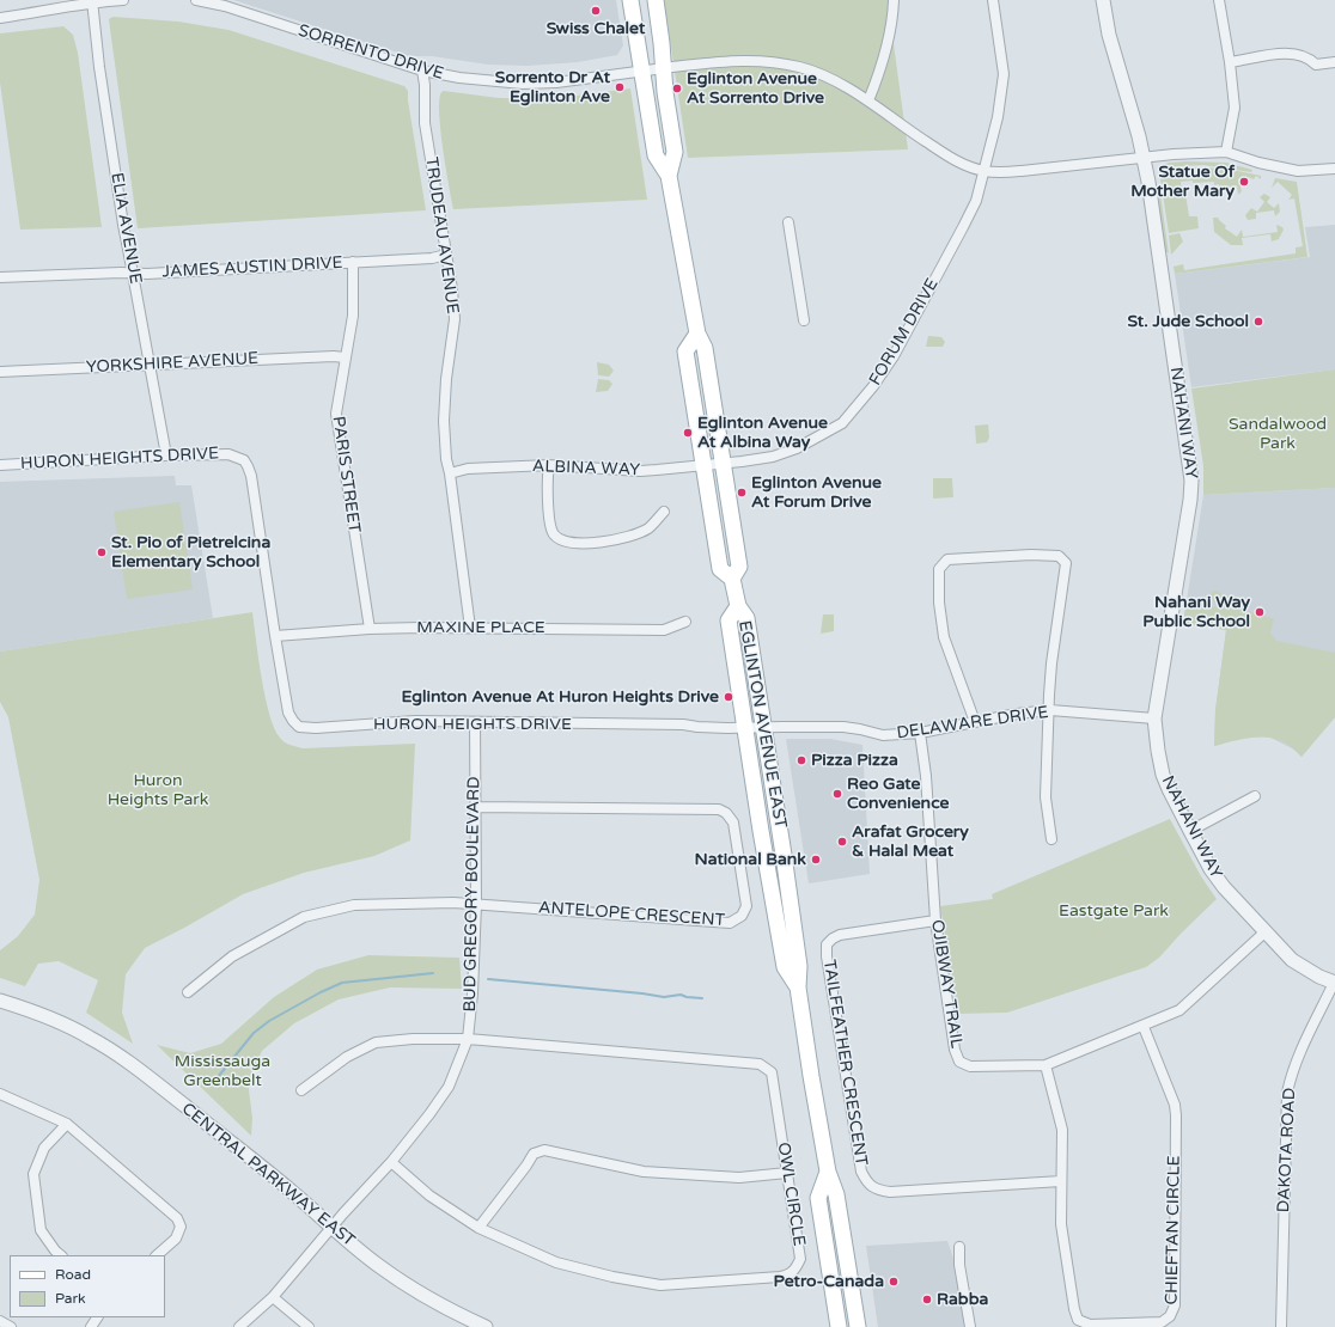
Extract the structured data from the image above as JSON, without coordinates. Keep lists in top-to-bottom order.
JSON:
{
  "streets": {
    "main road": ["EGLINTON AVENUE EAST"],
    "street": [
      "SORRENTO DRIVE",
      "ELIA AVENUE",
      "TRUDEAU AVENUE",
      "JAMES AUSTIN DRIVE",
      "FORUM DRIVE",
      "YORKSHIRE AVENUE",
      "NAHANI WAY",
      "HURON HEIGHTS DRIVE",
      "ALBINA WAY",
      "PARIS STREET",
      "MAXINE PLACE",
      "DELAWARE DRIVE",
      "BUD GREGORY BOULEVARD",
      "ANTELOPE CRESCENT",
      "OJIBWAY TRAIL",
      "TAILFEATHER CRESCENT",
      "DAKOTA ROAD",
      "CENTRAL PARKWAY EAST",
      "OWL CIRCLE",
      "CHIEFTAN CIRCLE"
    ]
  },
  "crossings": [
    ["SORRENTO DRIVE", "TRUDEAU AVENUE"],
    ["SORRENTO DRIVE", "FORUM DRIVE"],
    ["SORRENTO DRIVE", "NAHANI WAY"],
    ["SORRENTO DRIVE", "EGLINTON AVENUE EAST"],
    ["ELIA AVENUE", "JAMES AUSTIN DRIVE"],
    ["ELIA AVENUE", "YORKSHIRE AVENUE"],
    ["ELIA AVENUE", "HURON HEIGHTS DRIVE"],
    ["TRUDEAU AVENUE", "JAMES AUSTIN DRIVE"],
    ["TRUDEAU AVENUE", "ALBINA WAY"],
    ["TRUDEAU AVENUE", "MAXINE PLACE"],
    ["JAMES AUSTIN DRIVE", "PARIS STREET"],
    ["FORUM DRIVE", "ALBINA WAY"],
    ["FORUM DRIVE", "EGLINTON AVENUE EAST"],
    ["YORKSHIRE AVENUE", "PARIS STREET"],
    ["NAHANI WAY", "DELAWARE DRIVE"],
    ["NAHANI WAY", "OJIBWAY TRAIL"],
    ["NAHANI WAY", "DAKOTA ROAD"],
    ["HURON HEIGHTS DRIVE", "MAXINE PLACE"],
    ["HURON HEIGHTS DRIVE", "DELAWARE DRIVE"],
    ["HURON HEIGHTS DRIVE", "EGLINTON AVENUE EAST"],
    ["HURON HEIGHTS DRIVE", "BUD GREGORY BOULEVARD"],
    ["ALBINA WAY", "EGLINTON AVENUE EAST"],
    ["PARIS STREET", "MAXINE PLACE"],
    ["DELAWARE DRIVE", "EGLINTON AVENUE EAST"],
    ["DELAWARE DRIVE", "OJIBWAY TRAIL"],
    ["BUD GREGORY BOULEVARD", "ANTELOPE CRESCENT"],
    ["BUD GREGORY BOULEVARD", "CENTRAL PARKWAY EAST"],
    ["BUD GREGORY BOULEVARD", "OWL CIRCLE"],
    ["OJIBWAY TRAIL", "TAILFEATHER CRESCENT"],
    ["OJIBWAY TRAIL", "CHIEFTAN CIRCLE"],
    ["TAILFEATHER CRESCENT", "CHIEFTAN CIRCLE"]
  ],
  "parks": [
    "Sandalwood Park",
    "Huron Heights Park",
    "Eastgate Park",
    "Mississauga Greenbelt"
  ],
  "places": [
    "Swiss Chalet",
    "Sorrento Dr At Eglinton Ave",
    "Eglinton Avenue At Sorrento Drive",
    "Statue Of Mother Mary",
    "St. Jude School",
    "Eglinton Avenue At Albina Way",
    "Eglinton Avenue At Forum Drive",
    "St. Pio of Pietrelcina Elementary School",
    "Nahani Way Public School",
    "Eglinton Avenue At Huron Heights Drive",
    "Pizza Pizza",
    "Reo Gate Convenience",
    "Arafat Grocery & Halal Meat",
    "National Bank",
    "Petro-Canada",
    "Rabba"
  ],
  "legend": ["Road", "Park"]
}
